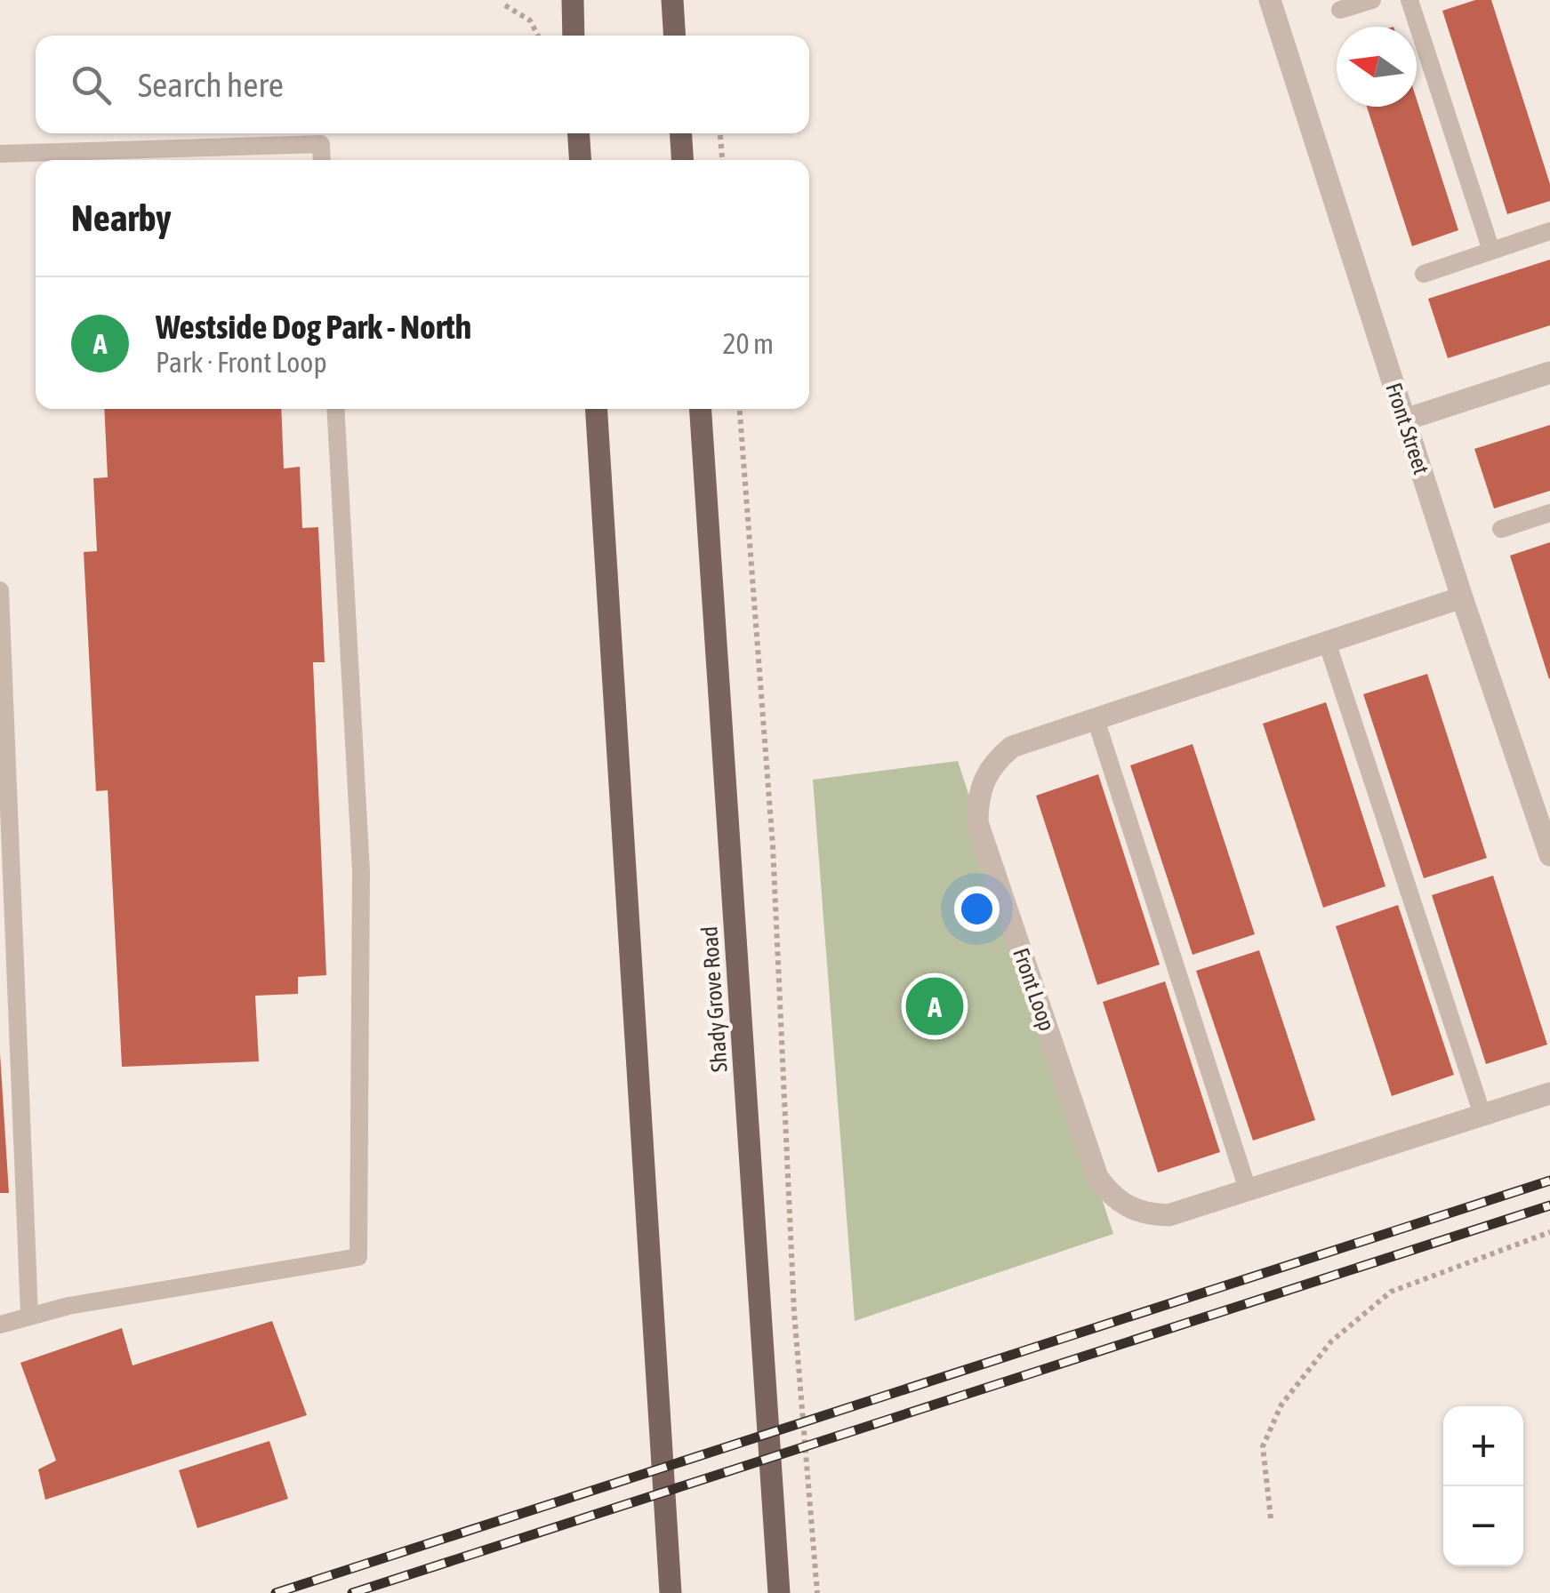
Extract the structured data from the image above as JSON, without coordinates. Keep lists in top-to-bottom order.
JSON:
{
  "streets": {
    "main road": ["Shady Grove Road"],
    "street": ["Front Street", "Front Loop"]
  },
  "crossings": [
    ["Front Street", "Front Loop"]
  ],
  "north": "left",
  "page": {
    "search": "Search here",
    "heading": "Nearby",
    "list": [
      {
        "mark": "A",
        "name": "Westside Dog Park - North",
        "note": "Park · Front Loop",
        "value": "20 m"
      }
    ],
    "pins": "A",
    "map_buttons": ["+", "−"]
  }
}
